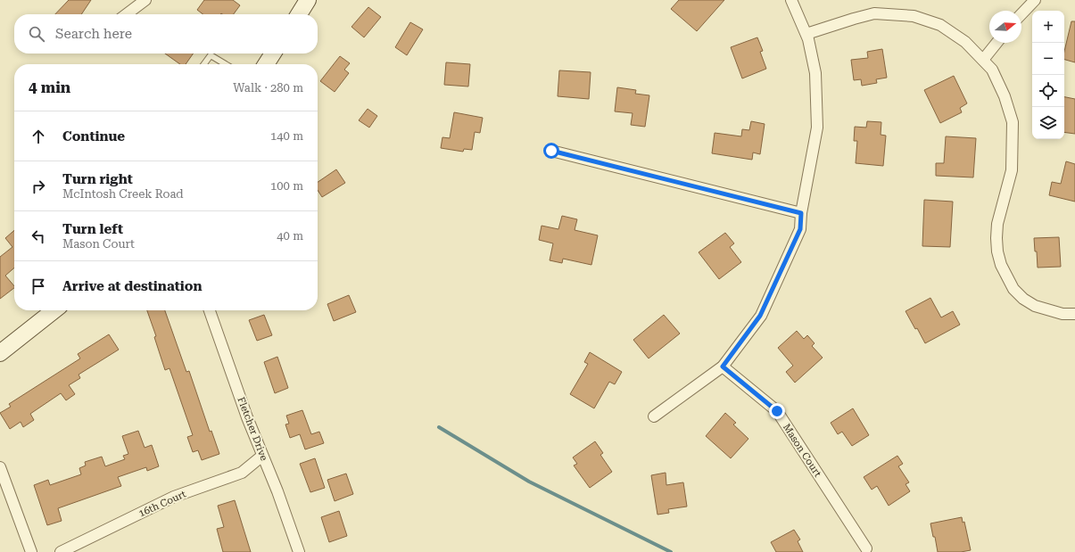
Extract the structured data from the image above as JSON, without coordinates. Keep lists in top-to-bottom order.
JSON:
{
  "streets": {
    "street": ["Fletcher Drive", "Mason Court", "16th Court"]
  },
  "crossings": [
    ["Fletcher Drive", "16th Court"]
  ],
  "north": "right",
  "page": {
    "map_buttons": ["+", "−"],
    "search": "Search here",
    "heading": ["4 min", "Walk · 280 m"],
    "list": [
      ["Continue", "140 m"],
      ["Turn right", "McIntosh Creek Road", "100 m"],
      ["Turn left", "Mason Court", "40 m"],
      "Arrive at destination"
    ]
  }
}
